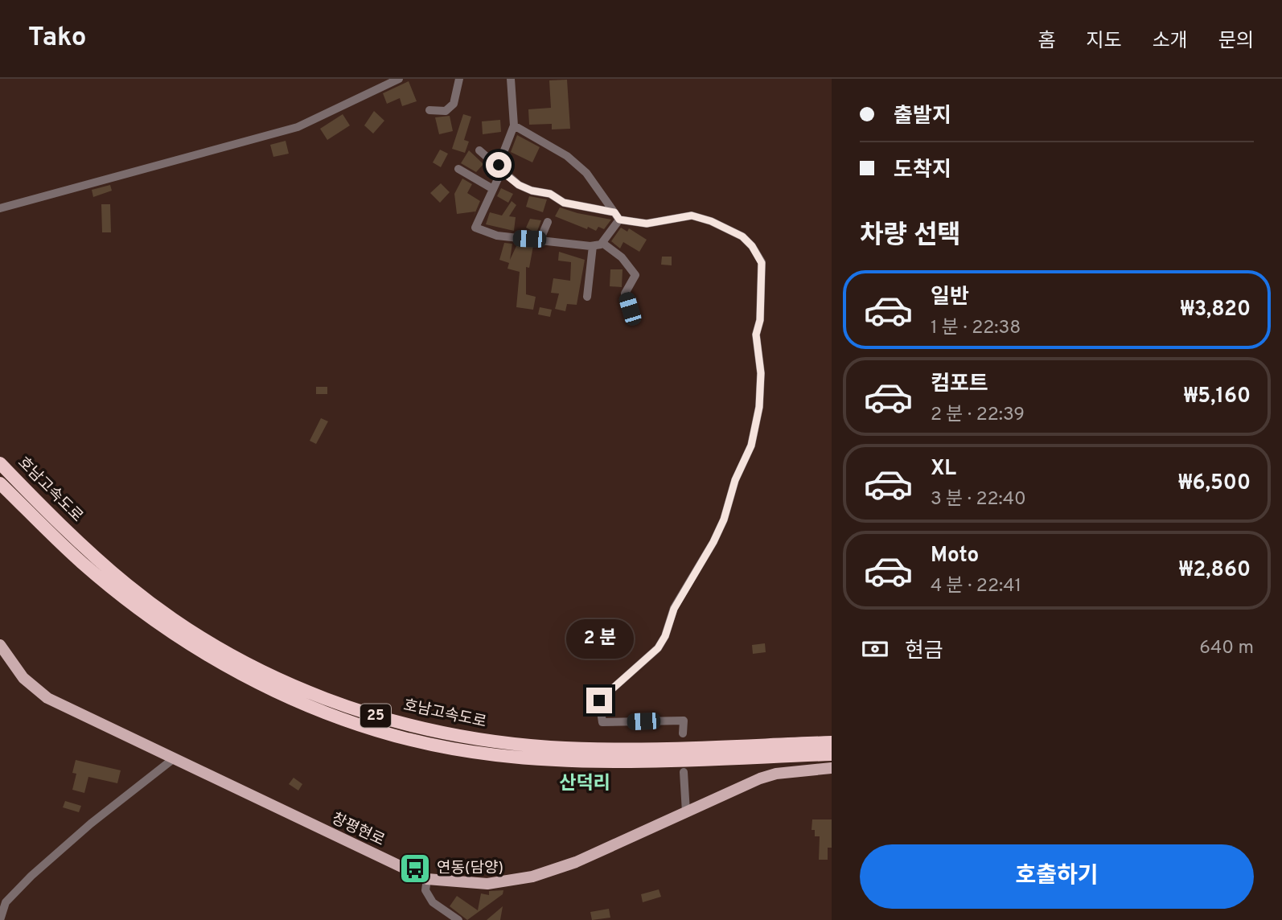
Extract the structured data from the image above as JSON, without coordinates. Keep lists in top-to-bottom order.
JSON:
{
  "streets": {
    "highway": ["호남고속도로", "25"],
    "main road": ["창평현로"]
  },
  "districts": ["산덕리"],
  "places": {
    "bus stop": ["연동(담양)"]
  },
  "page": {
    "header": "Tako",
    "nav": [
      "홈",
      "지도",
      "소개",
      "문의"
    ],
    "banner": ["출발지", "도착지"],
    "heading": "차량 선택",
    "list": [
      {
        "name": "일반",
        "note": "1 분 · 22:38",
        "value": "₩3,820"
      },
      {
        "name": "컴포트",
        "note": "2 분 · 22:39",
        "value": "₩5,160"
      },
      {
        "name": "XL",
        "note": "3 분 · 22:40",
        "value": "₩6,500"
      },
      {
        "name": "Moto",
        "note": "4 분 · 22:41",
        "value": "₩2,860"
      }
    ],
    "pay": ["현금", "640 m"],
    "bubble": "2 분",
    "buttons": "호출하기"
  }
}
